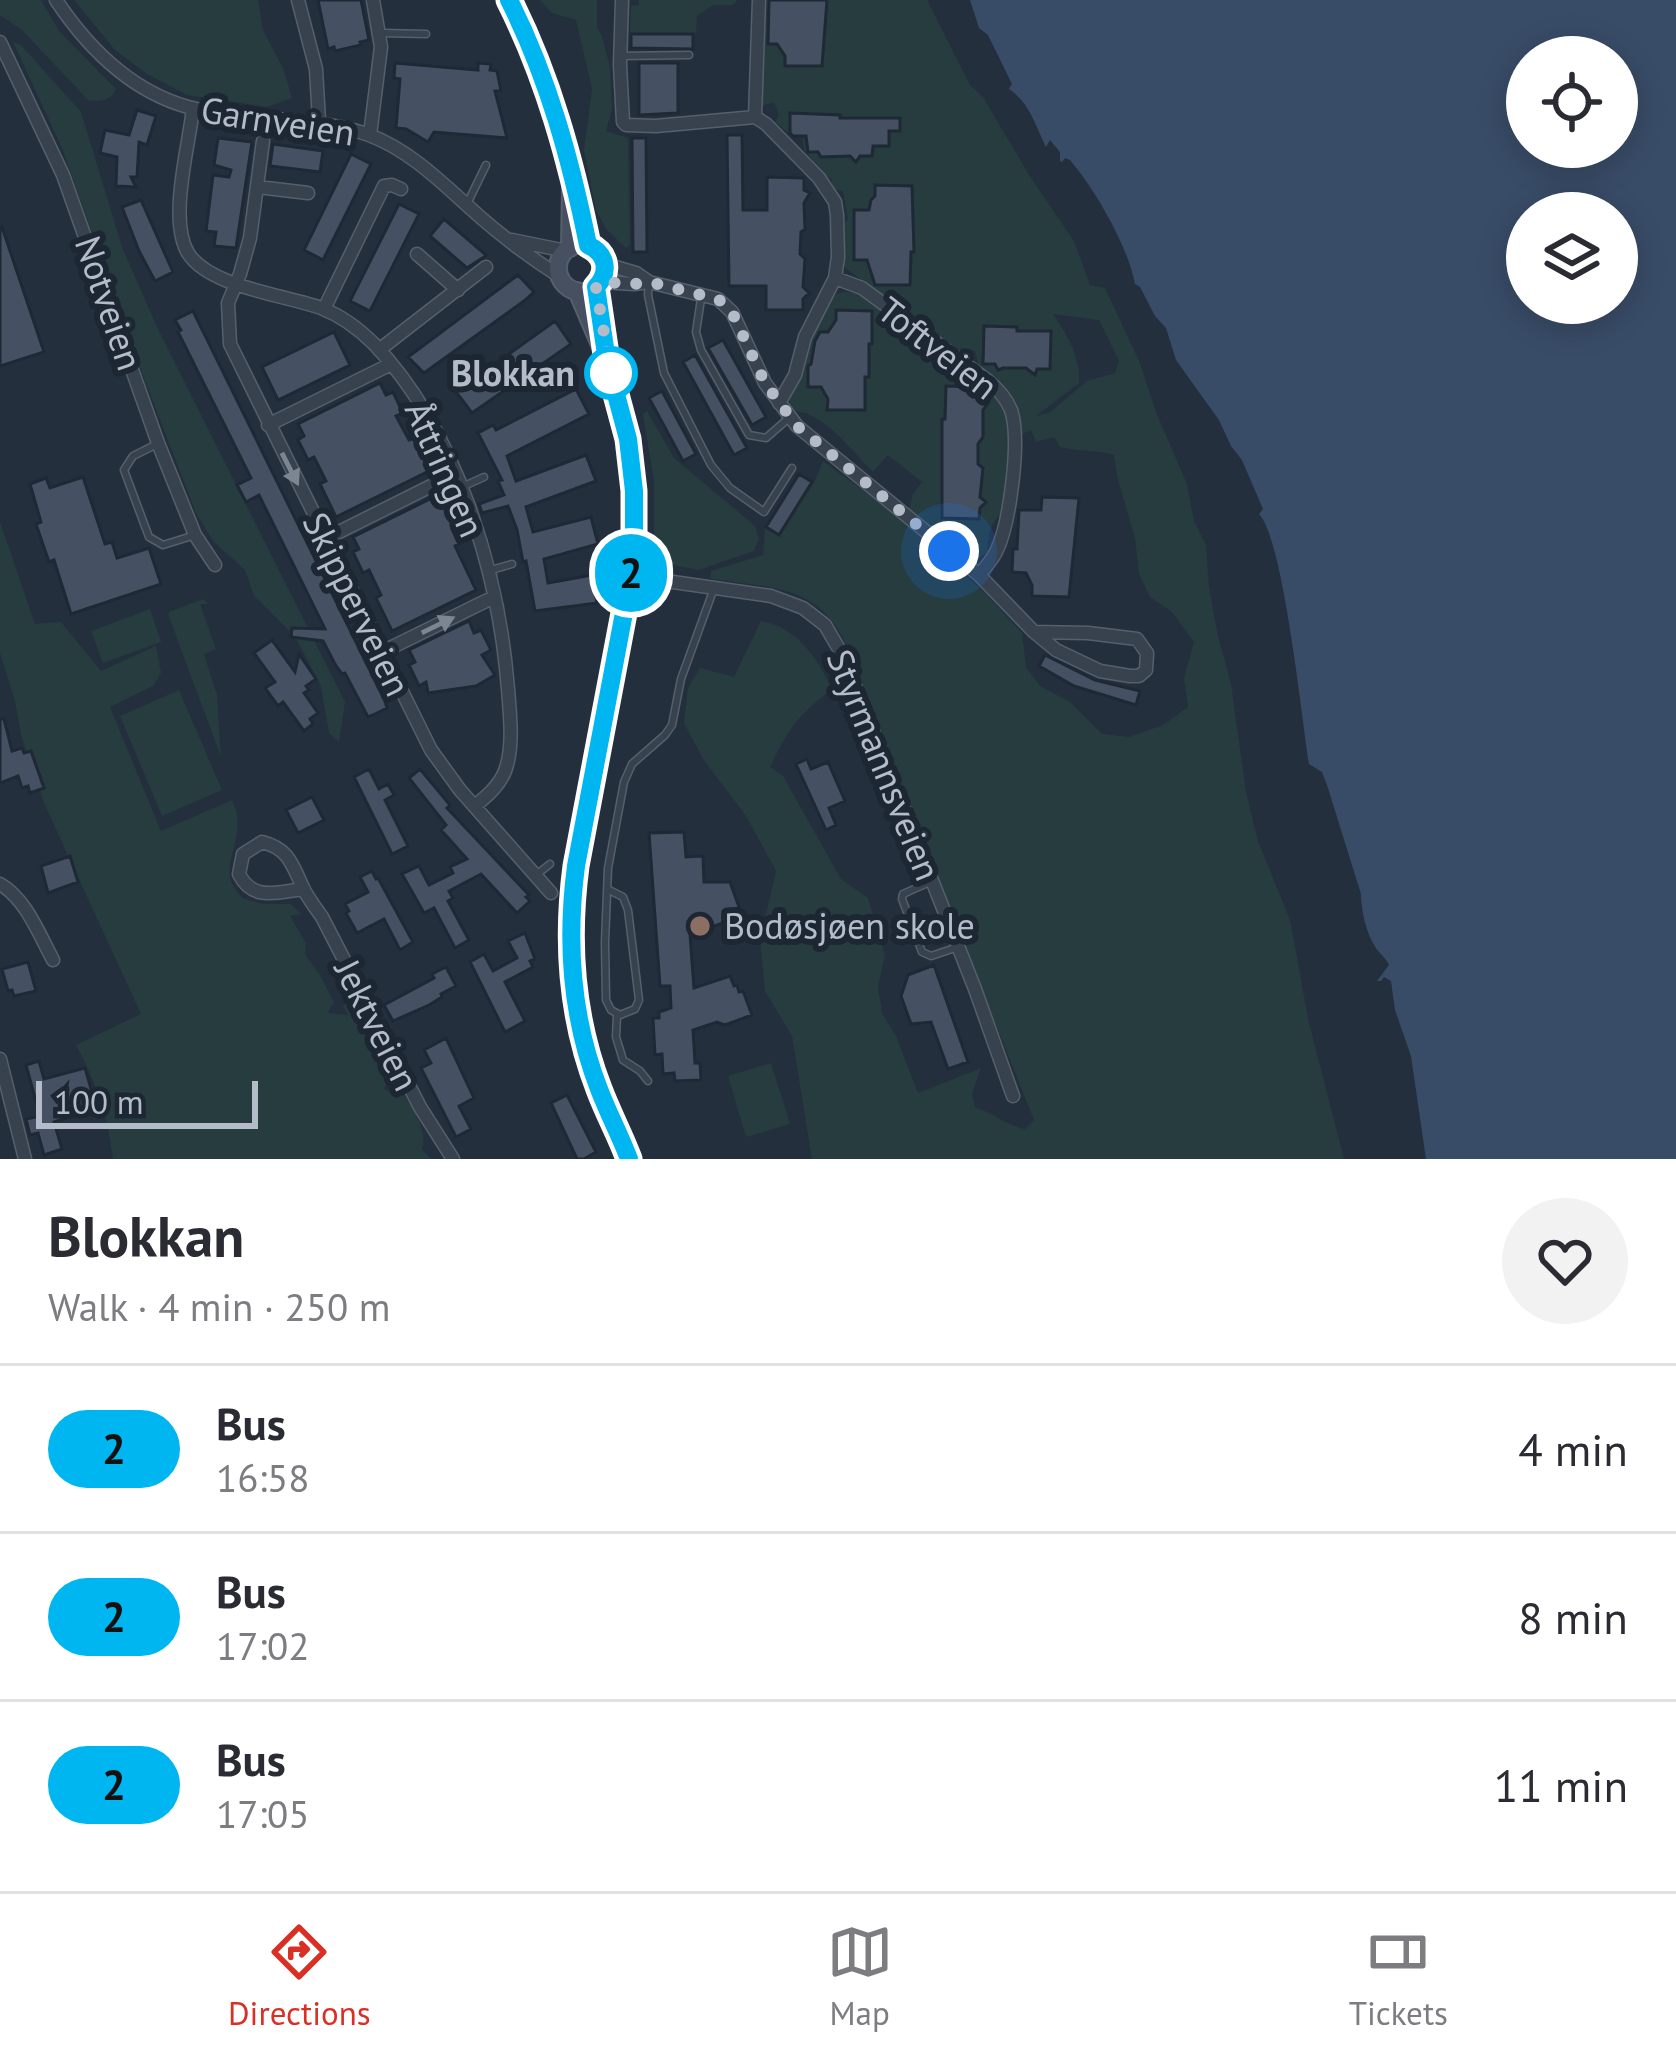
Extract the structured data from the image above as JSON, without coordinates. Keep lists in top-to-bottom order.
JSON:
{
  "streets": {
    "street": [
      "Garnveien",
      "Notveien",
      "Toftveien",
      "Åttringen",
      "Skipperveien",
      "Styrmannsveien",
      "Jektveien"
    ]
  },
  "crossings": [
    ["Garnveien", "Åttringen"],
    ["Åttringen", "Skipperveien"]
  ],
  "places": ["Blokkan", "Bodøsjøen skole"],
  "lines": ["bus line 2"],
  "scale_bar": "100 m",
  "page": {
    "on_map": "2",
    "scale": "100 m",
    "heading": ["Blokkan", "Walk · 4 min · 250 m"],
    "list": [
      {
        "mark": "2",
        "name": "Bus",
        "note": "16:58",
        "value": "4 min"
      },
      {
        "mark": "2",
        "name": "Bus",
        "note": "17:02",
        "value": "8 min"
      },
      {
        "mark": "2",
        "name": "Bus",
        "note": "17:05",
        "value": "11 min"
      }
    ],
    "tabs": ["Directions", "Map", "Tickets"]
  }
}
